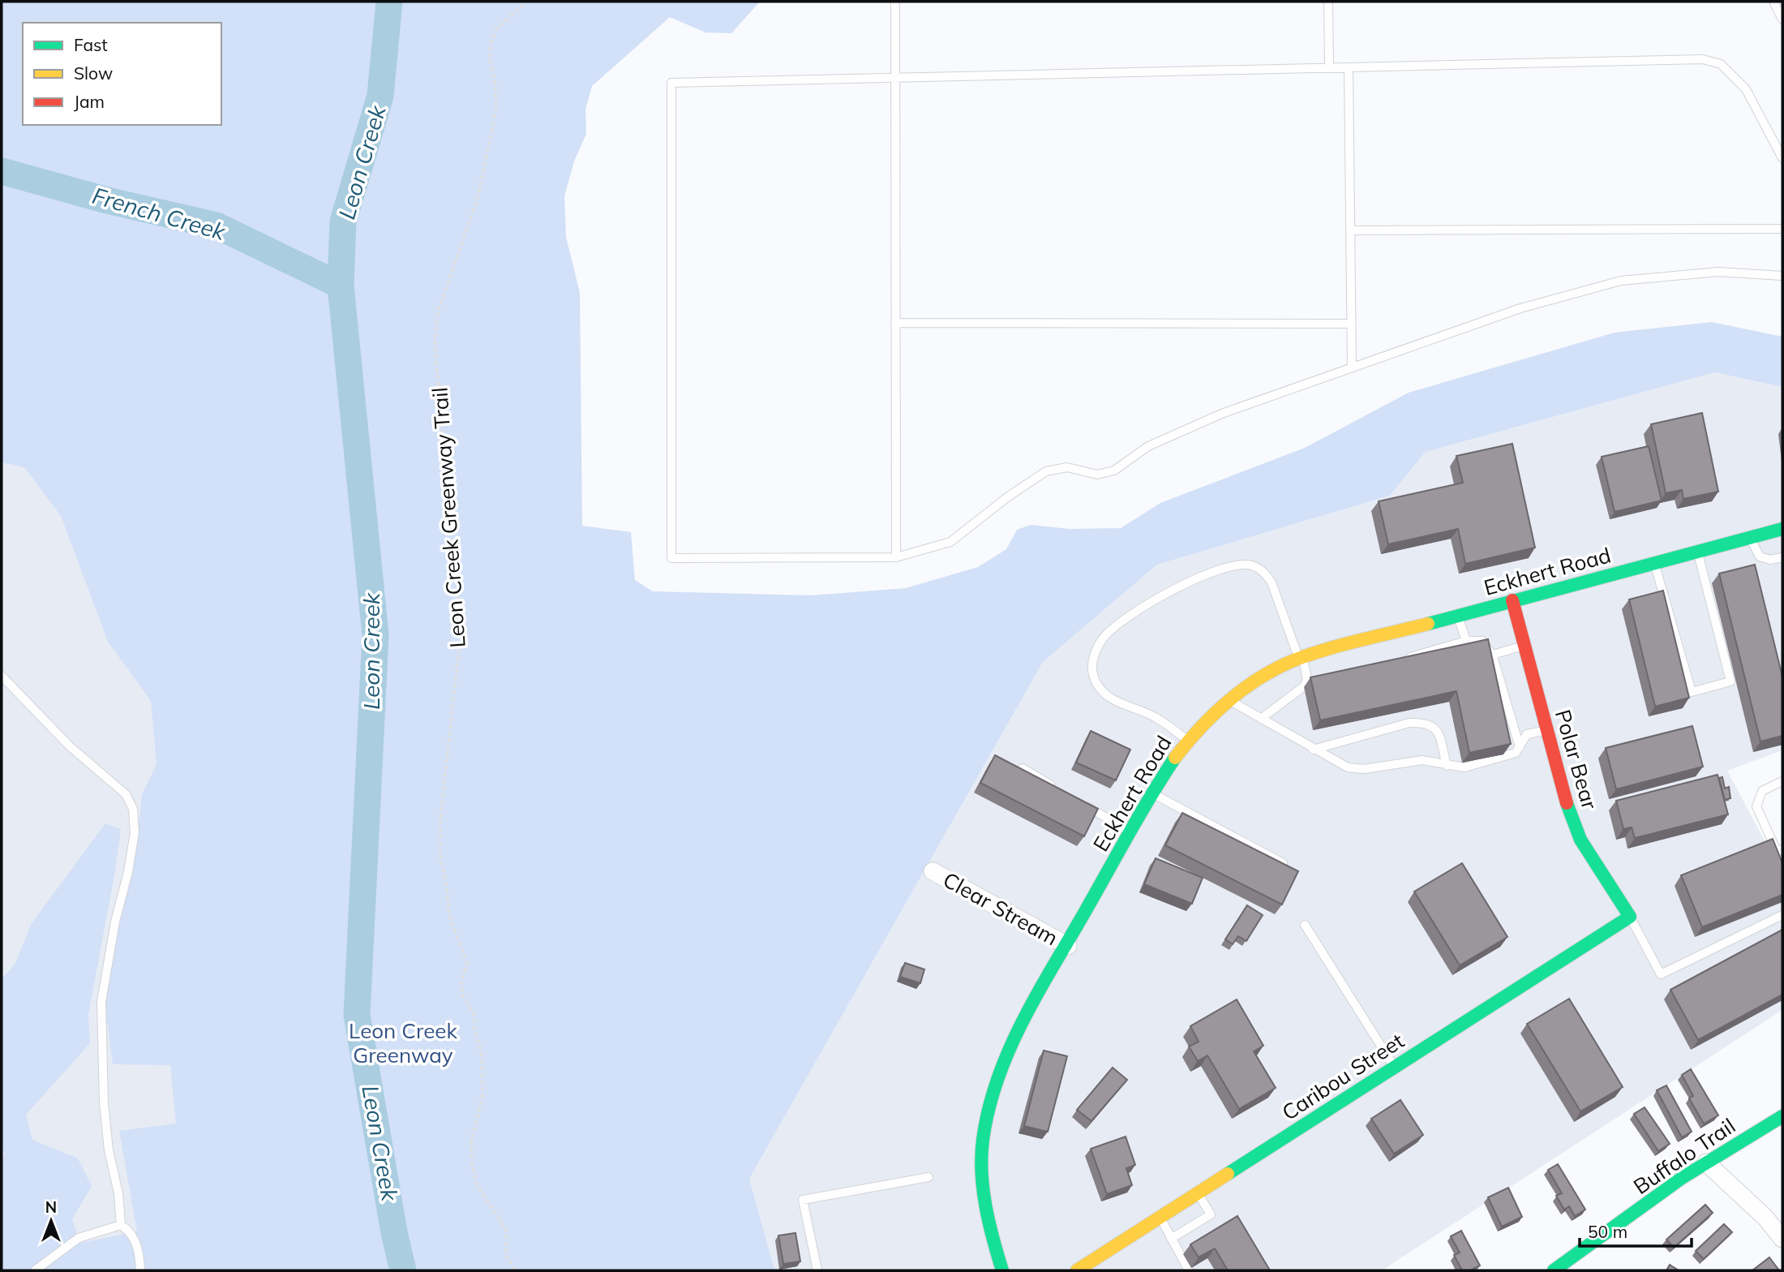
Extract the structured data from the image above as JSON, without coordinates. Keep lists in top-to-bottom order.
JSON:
{
  "streets": {
    "street": [
      "Eckhert Road",
      "Polar Bear",
      "Clear Stream",
      "Caribou Street",
      "Buffalo Trail"
    ],
    "path": ["Leon Creek Greenway Trail"]
  },
  "crossings": [
    ["Eckhert Road", "Polar Bear"],
    ["Eckhert Road", "Clear Stream"],
    ["Polar Bear", "Caribou Street"]
  ],
  "water": ["Leon Creek", "French Creek"],
  "parks": ["Leon Creek Greenway"],
  "legend": ["Fast", "Slow", "Jam"],
  "scale_bar": "50 m",
  "north": "top"
}
